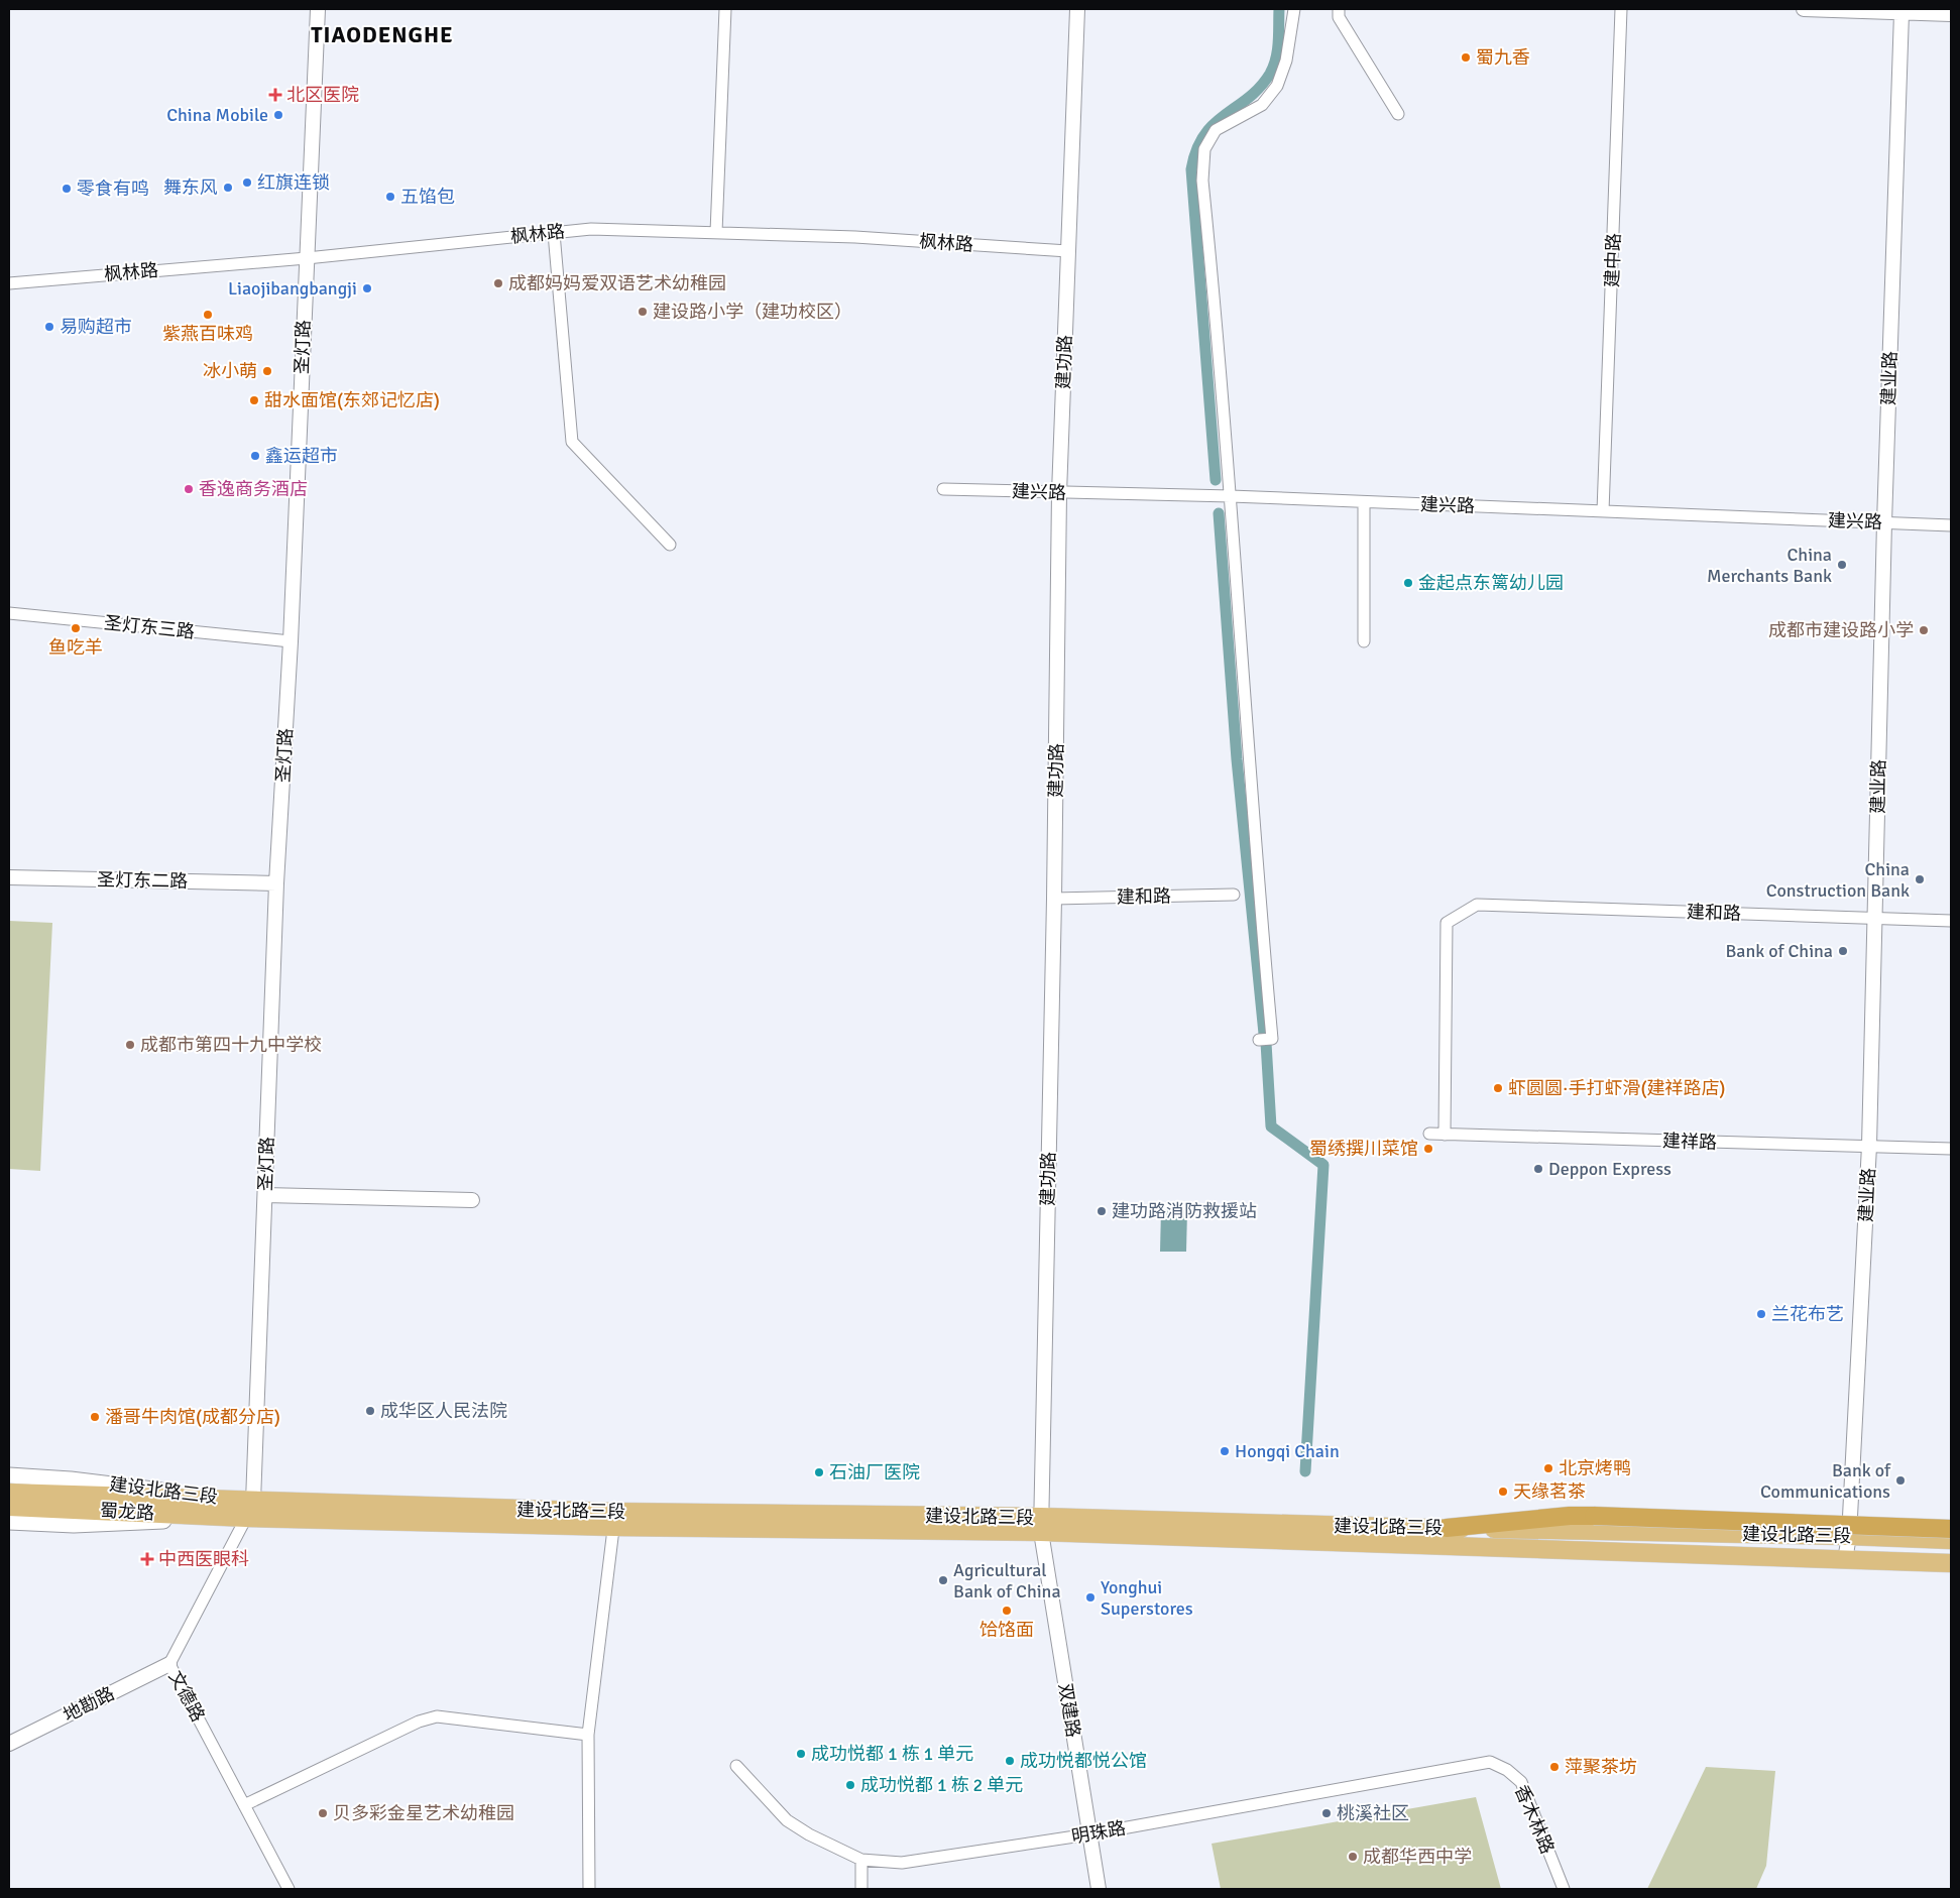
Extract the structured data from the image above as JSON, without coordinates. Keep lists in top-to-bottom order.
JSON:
{
  "streets": {
    "main road": ["建设北路三段", "蜀龙路"],
    "street": [
      "枫林路",
      "建中路",
      "圣灯路",
      "建功路",
      "建业路",
      "建兴路",
      "圣灯东三路",
      "圣灯东二路",
      "建和路",
      "建祥路",
      "文德路",
      "地勘路",
      "双建路",
      "香木林路",
      "明珠路"
    ]
  },
  "crossings": [
    ["枫林路", "圣灯路"],
    ["枫林路", "建功路"],
    ["建中路", "建兴路"],
    ["圣灯路", "圣灯东三路"],
    ["圣灯路", "圣灯东二路"],
    ["圣灯路", "建设北路三段"],
    ["圣灯路", "蜀龙路"],
    ["圣灯路", "文德路"],
    ["建功路", "建兴路"],
    ["建功路", "建和路"],
    ["建功路", "建设北路三段"],
    ["建功路", "双建路"],
    ["建业路", "建兴路"],
    ["建业路", "建和路"],
    ["建业路", "建祥路"],
    ["建业路", "建设北路三段"],
    ["建和路", "建祥路"],
    ["建设北路三段", "蜀龙路"],
    ["建设北路三段", "文德路"],
    ["建设北路三段", "双建路"],
    ["蜀龙路", "文德路"],
    ["文德路", "地勘路"],
    ["双建路", "明珠路"],
    ["香木林路", "明珠路"]
  ],
  "districts": ["TIAODENGHE"],
  "places": {
    "other": [
      "蜀九香",
      "China Mobile",
      "红旗连锁",
      "舞东风",
      "零食有鸣",
      "五馅包",
      "成都妈妈爱双语艺术幼稚园",
      "Liaojibangbangji",
      "建设路小学（建功校区）",
      "紫燕百味鸡",
      "易购超市",
      "冰小萌",
      "甜水面馆(东郊记忆店)",
      "鑫运超市",
      "香逸商务酒店",
      "China Merchants Bank",
      "金起点东篱幼儿园",
      "鱼吃羊",
      "成都市建设路小学",
      "China Construction Bank",
      "Bank of China",
      "成都市第四十九中学校",
      "虾圆圆·手打虾滑(建祥路店)",
      "蜀绣撰川菜馆",
      "Deppon Express",
      "建功路消防救援站",
      "兰花布艺",
      "成华区人民法院",
      "潘哥牛肉馆(成都分店)",
      "Hongqi Chain",
      "北京烤鸭",
      "石油厂医院",
      "Bank of Communications",
      "天缘茗茶",
      "Agricultural Bank of China",
      "Yonghui Superstores",
      "饸饹面",
      "成功悦都 1 栋 1 单元",
      "成功悦都悦公馆",
      "萍聚茶坊",
      "成功悦都 1 栋 2 单元",
      "贝多彩金星艺术幼稚园",
      "桃溪社区",
      "成都华西中学"
    ],
    "health": ["北区医院", "中西医眼科"]
  }
}
